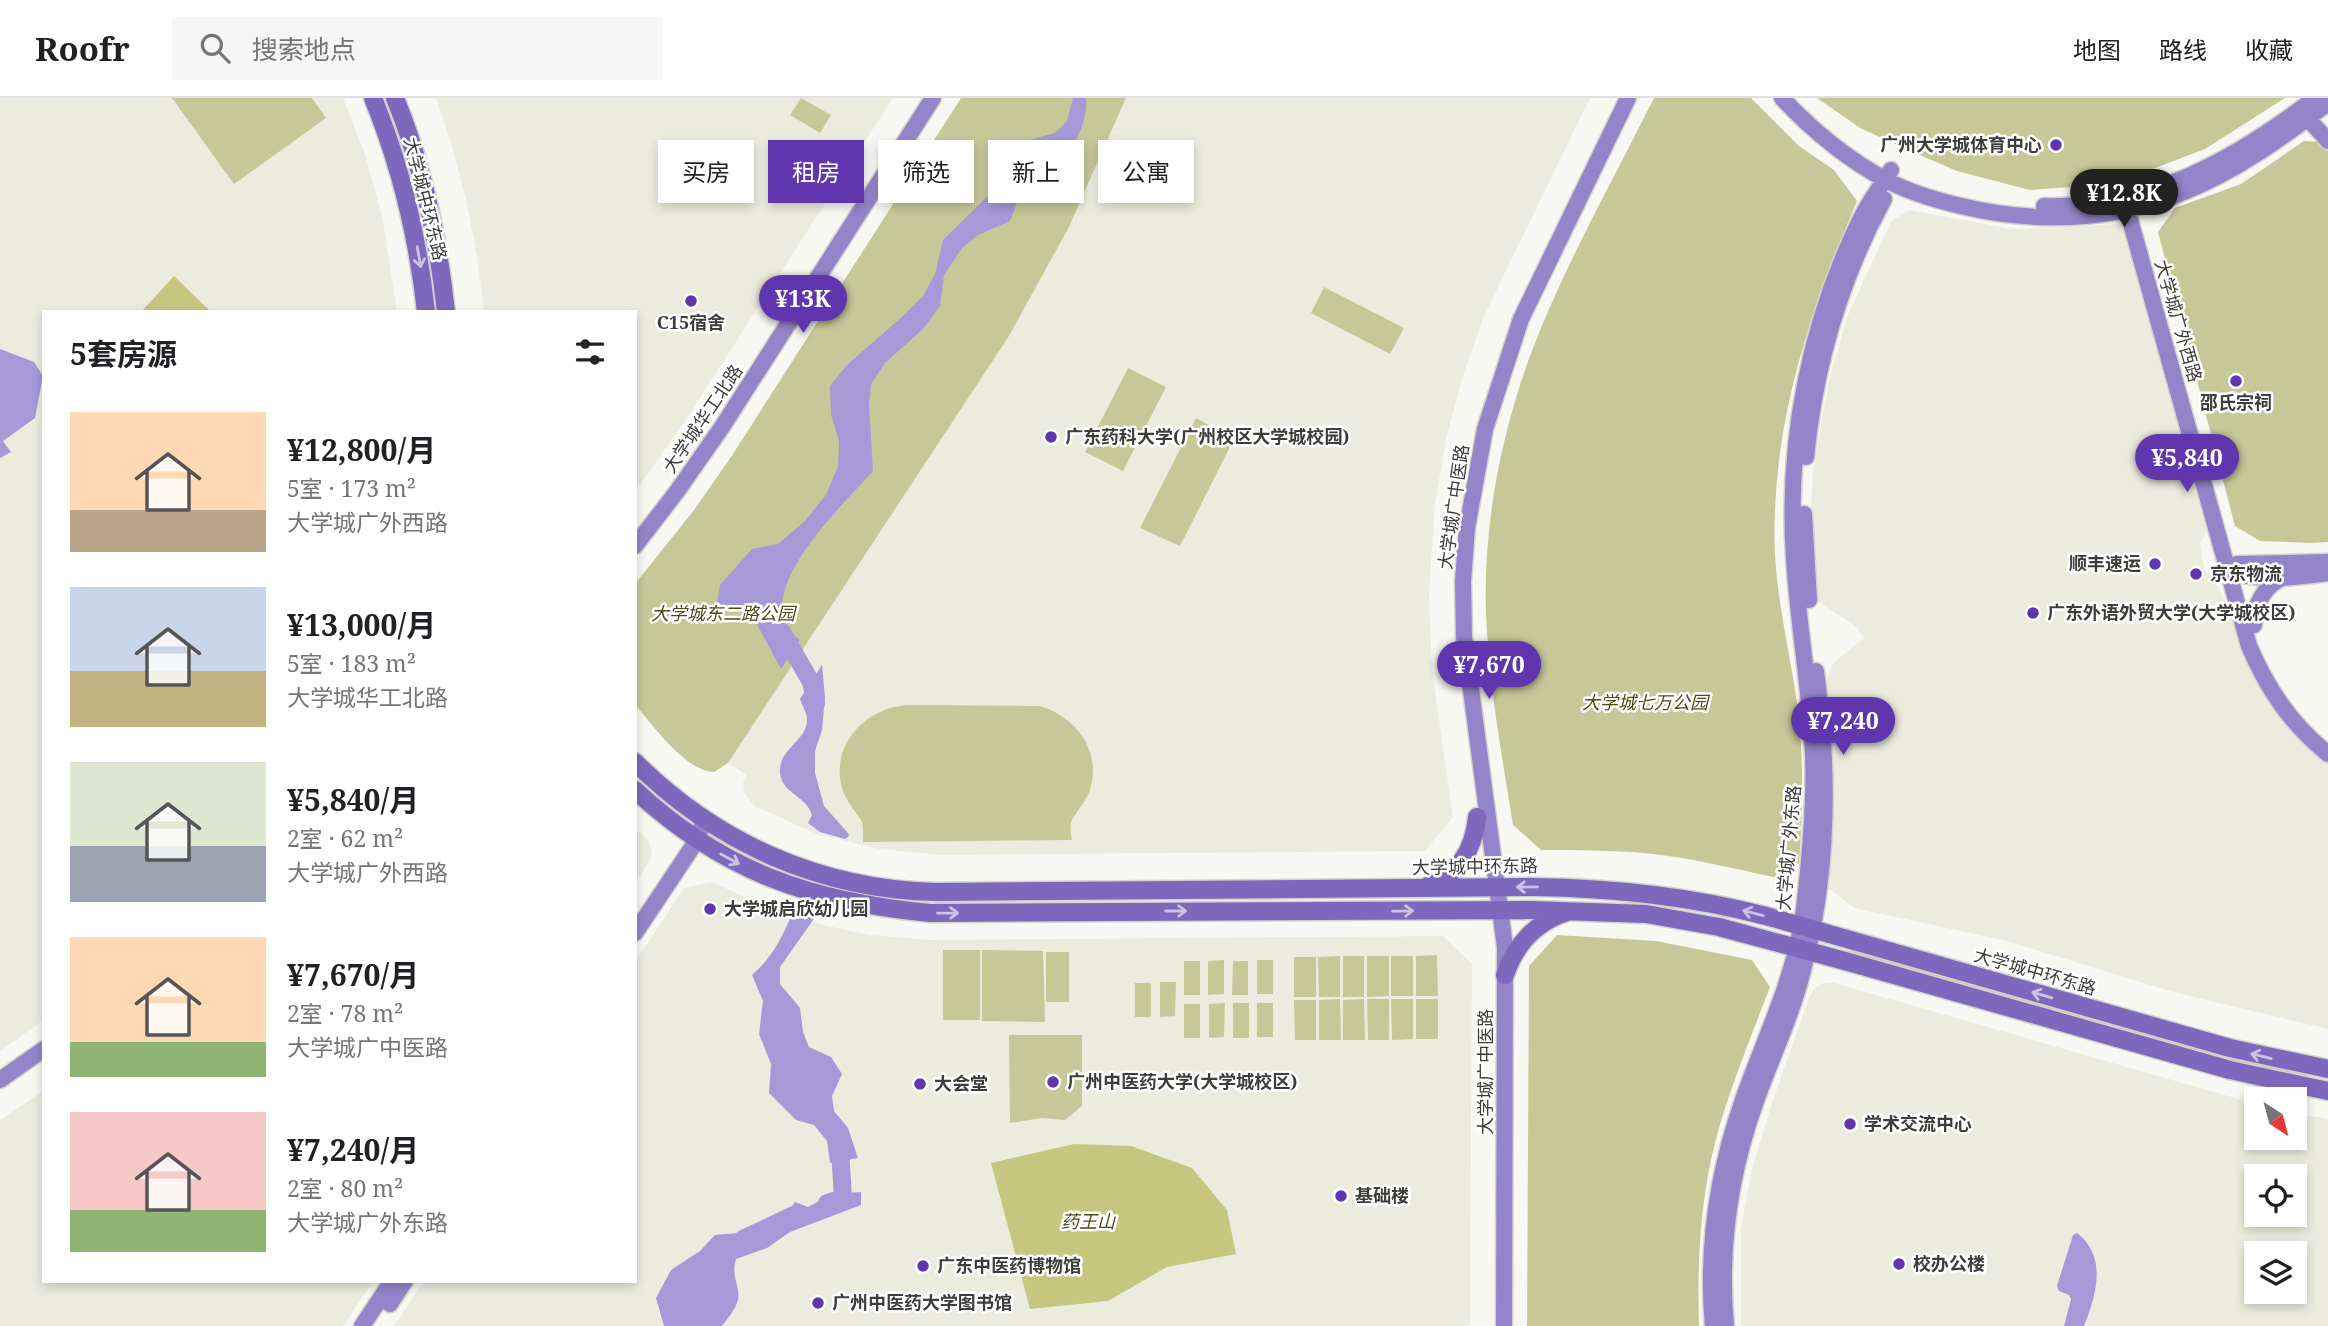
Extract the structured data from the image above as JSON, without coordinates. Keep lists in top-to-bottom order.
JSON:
{
  "streets": {
    "main road": [
      "大学城中环东路",
      "大学城广外西路",
      "大学城华工北路",
      "大学城广中医路",
      "大学城广外东路"
    ]
  },
  "crossings": [
    ["大学城中环东路", "大学城广中医路"],
    ["大学城中环东路", "大学城广外东路"]
  ],
  "parks": ["大学城东二路公园", "大学城七万公园", "药王山"],
  "places": [
    "广州大学城体育中心",
    "C15宿舍",
    "邵氏宗祠",
    "广东药科大学(广州校区大学城校园)",
    "顺丰速运",
    "京东物流",
    "广东外语外贸大学(大学城校区)",
    "大学城启欣幼儿园",
    "广州中医药大学(大学城校区)",
    "大会堂",
    "学术交流中心",
    "基础楼",
    "校办公楼",
    "广东中医药博物馆",
    "广州中医药大学图书馆"
  ],
  "north": "bottom right",
  "page": {
    "header": "Roofr",
    "search": "搜索地点",
    "nav": ["地图", "路线", "收藏"],
    "chip": [
      "买房",
      "租房",
      "筛选",
      "新上",
      "公寓"
    ],
    "price": [
      "¥12.8K",
      "¥13K",
      "¥5,840",
      "¥7,670",
      "¥7,240"
    ],
    "heading": "5套房源",
    "list": [
      {
        "name": "¥12,800/月",
        "note": "5室 · 173 m² · 大学城广外西路"
      },
      {
        "name": "¥13,000/月",
        "note": "5室 · 183 m² · 大学城华工北路"
      },
      {
        "name": "¥5,840/月",
        "note": "2室 · 62 m² · 大学城广外西路"
      },
      {
        "name": "¥7,670/月",
        "note": "2室 · 78 m² · 大学城广中医路"
      },
      {
        "name": "¥7,240/月",
        "note": "2室 · 80 m² · 大学城广外东路"
      }
    ]
  }
}
